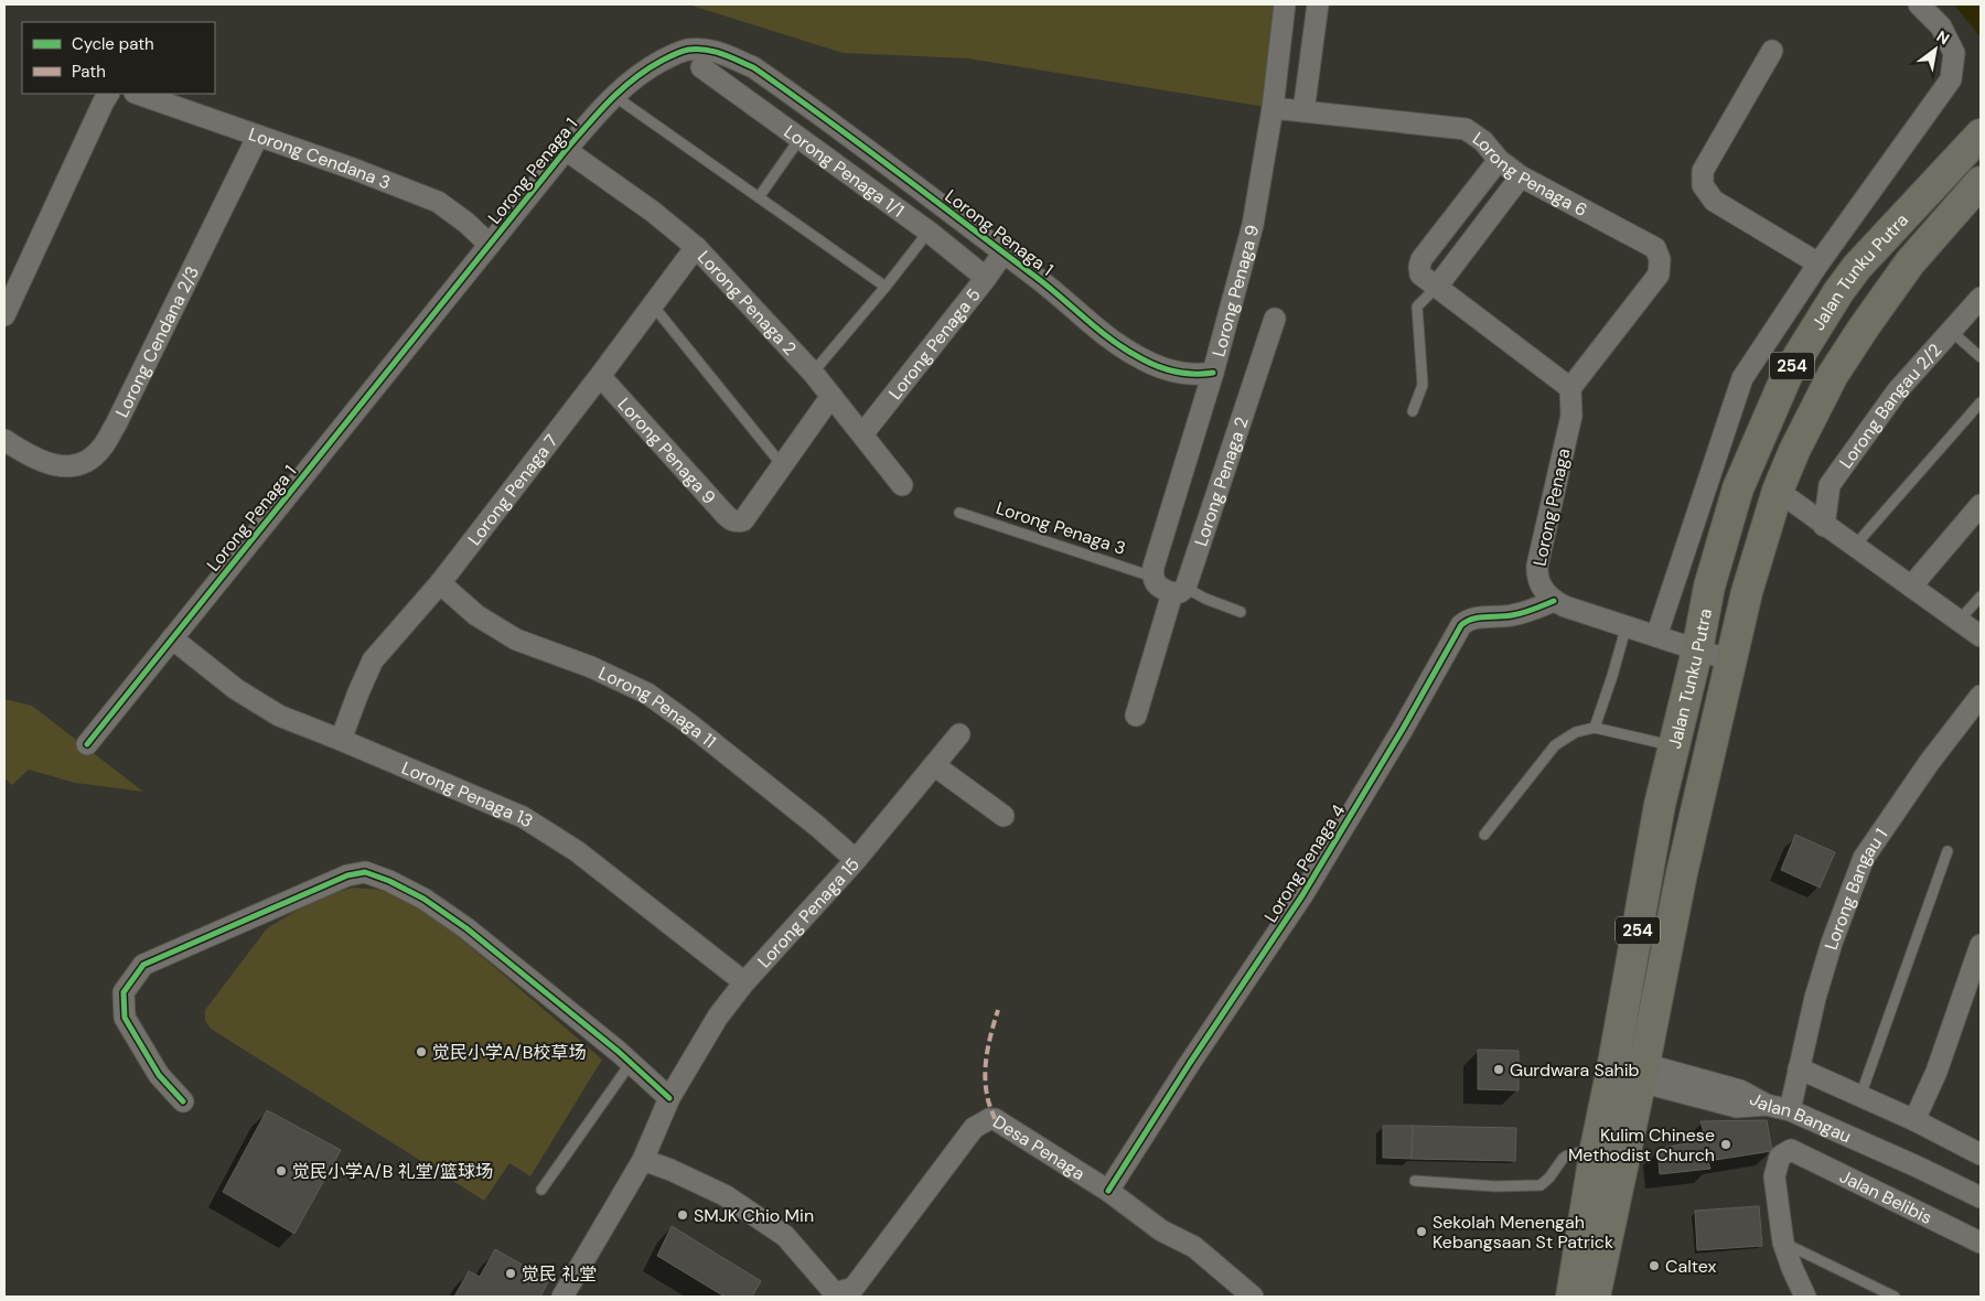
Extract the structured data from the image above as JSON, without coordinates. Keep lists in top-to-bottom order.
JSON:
{
  "streets": {
    "main road": ["Jalan Tunku Putra", "254"],
    "street": [
      "Lorong Cendana 3",
      "Lorong Penaga 1",
      "Lorong Penaga 1/1",
      "Lorong Penaga 6",
      "Lorong Penaga 9",
      "Lorong Penaga 2",
      "Lorong Cendana 2/3",
      "Lorong Penaga 5",
      "Lorong Bangau 2/2",
      "Lorong Penaga 7",
      "Lorong Penaga",
      "Lorong Penaga 11",
      "Lorong Penaga 13",
      "Lorong Penaga 4",
      "Lorong Bangau 1",
      "Lorong Penaga 15",
      "Jalan Bangau",
      "Desa Penaga",
      "Jalan Belibis"
    ],
    "lane": ["Lorong Penaga 3"]
  },
  "crossings": [
    ["Lorong Cendana 3", "Lorong Penaga 1"],
    ["Lorong Cendana 3", "Lorong Cendana 2/3"],
    ["Lorong Penaga 1", "Lorong Penaga 9"],
    ["Lorong Penaga 1", "Lorong Penaga 2"],
    ["Lorong Penaga 1", "Lorong Penaga 5"],
    ["Lorong Penaga 1", "Lorong Penaga 13"],
    ["Lorong Penaga 1/1", "Lorong Penaga 5"],
    ["Lorong Penaga 6", "Lorong Penaga 9"],
    ["Lorong Penaga 6", "Lorong Penaga"],
    ["Lorong Penaga 9", "Lorong Penaga 7"],
    ["Lorong Penaga 9", "Lorong Penaga 3"],
    ["Lorong Penaga 2", "Lorong Penaga 5"],
    ["Lorong Penaga 2", "Lorong Penaga 7"],
    ["Lorong Penaga 7", "Lorong Penaga 11"],
    ["Lorong Penaga 7", "Lorong Penaga 13"],
    ["Lorong Penaga", "Lorong Penaga 4"],
    ["Lorong Penaga 11", "Lorong Penaga 15"],
    ["Lorong Penaga 13", "Lorong Penaga 15"],
    ["Lorong Penaga 4", "Desa Penaga"],
    ["Lorong Bangau 1", "Jalan Bangau"]
  ],
  "places": [
    "觉民小学A/B校草场",
    "Gurdwara Sahib",
    "Kulim Chinese Methodist Church",
    "觉民小学A/B 礼堂/篮球场",
    "SMJK Chio Min",
    "Sekolah Menengah Kebangsaan St Patrick",
    "Caltex",
    "觉民 礼堂"
  ],
  "legend": ["Cycle path", "Path"],
  "north": "top right"
}
